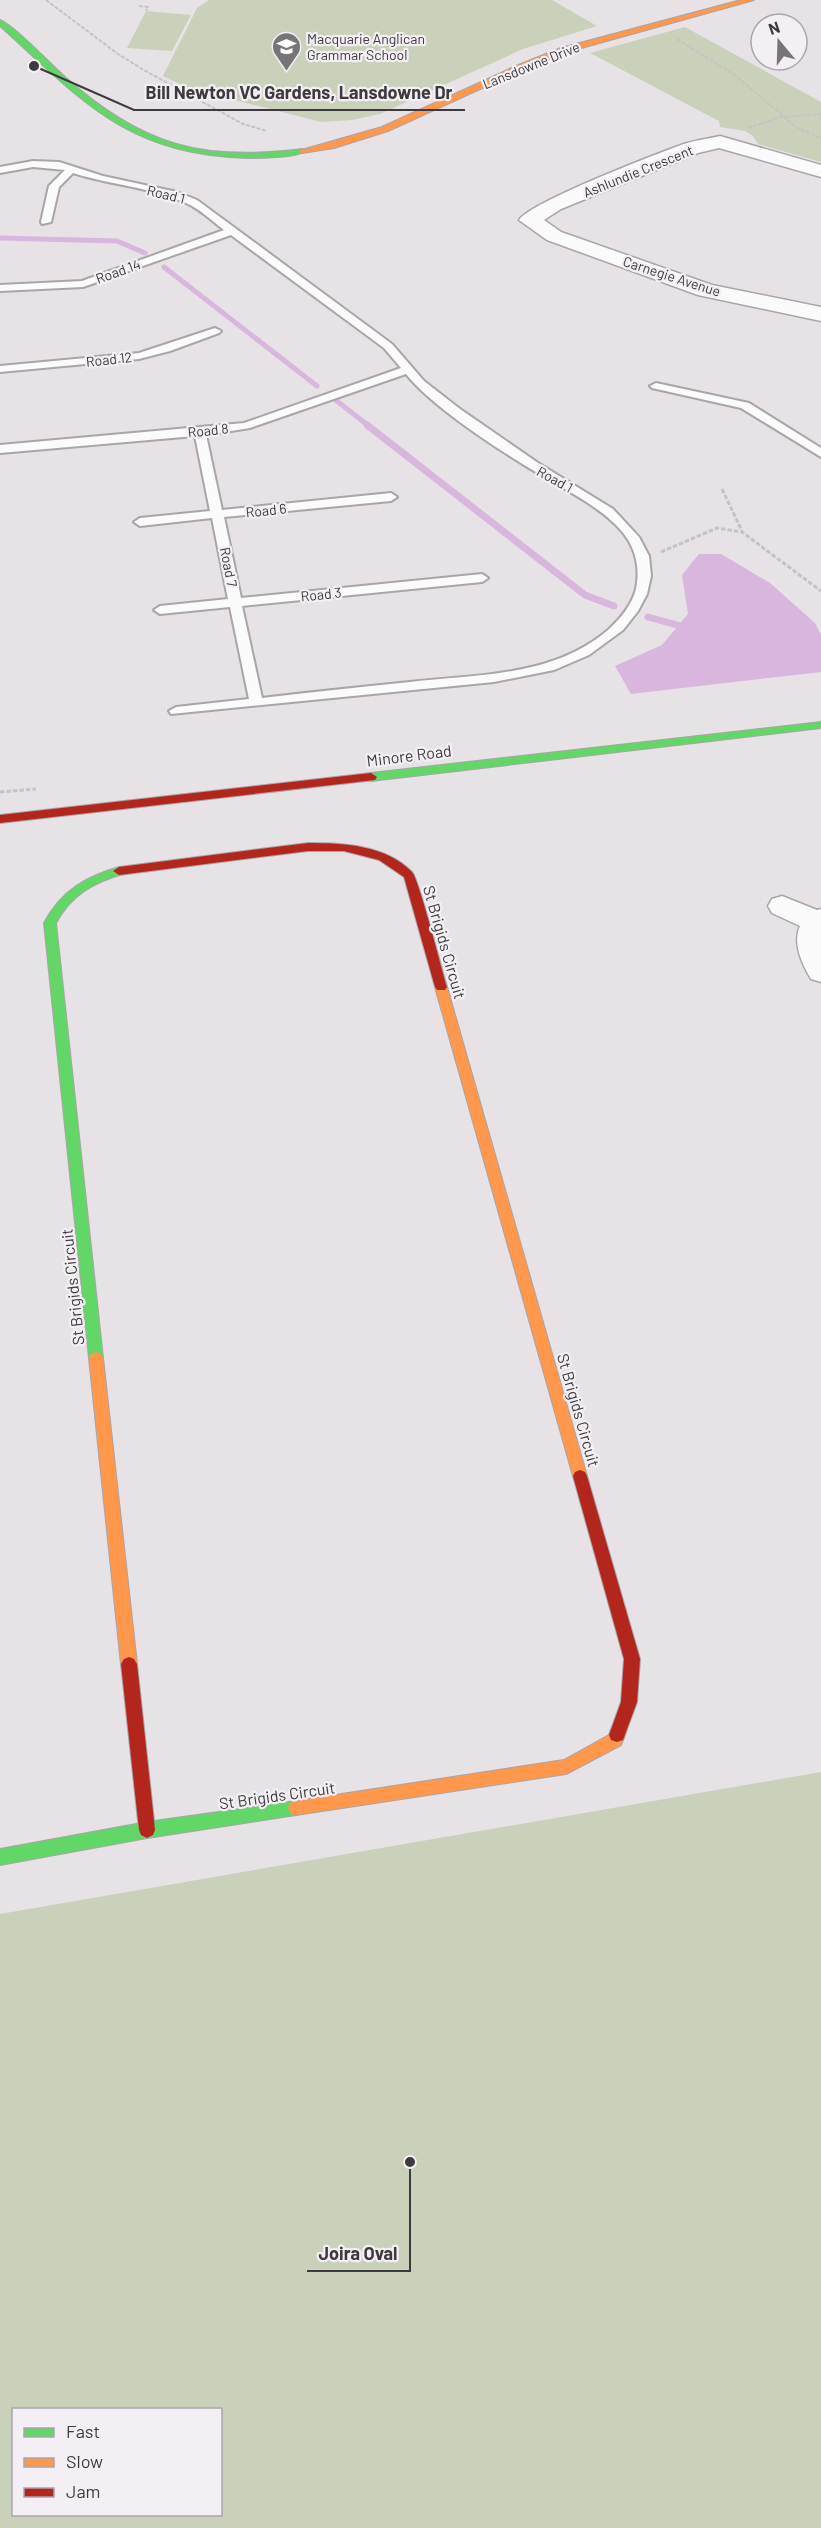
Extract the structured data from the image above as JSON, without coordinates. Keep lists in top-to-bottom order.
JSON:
{
  "streets": {
    "street": [
      "Lansdowne Drive",
      "Ashlundie Crescent",
      "Carnegie Avenue",
      "Minore Road",
      "St Brigids Circuit"
    ],
    "lane": [
      "Road 1",
      "Road 14",
      "Road 12",
      "Road 8",
      "Road 6",
      "Road 7",
      "Road 3"
    ]
  },
  "crossings": [
    ["Ashlundie Crescent", "Carnegie Avenue"],
    ["Road 1", "Road 14"],
    ["Road 1", "Road 8"],
    ["Road 8", "Road 7"],
    ["Road 6", "Road 7"],
    ["Road 7", "Road 3"]
  ],
  "places": {
    "other": ["Bill Newton VC Gardens, Lansdowne Dr", "Joira Oval"],
    "school or university": ["Macquarie Anglican Grammar School"]
  },
  "legend": ["Fast", "Slow", "Jam"],
  "north": "top"
}
